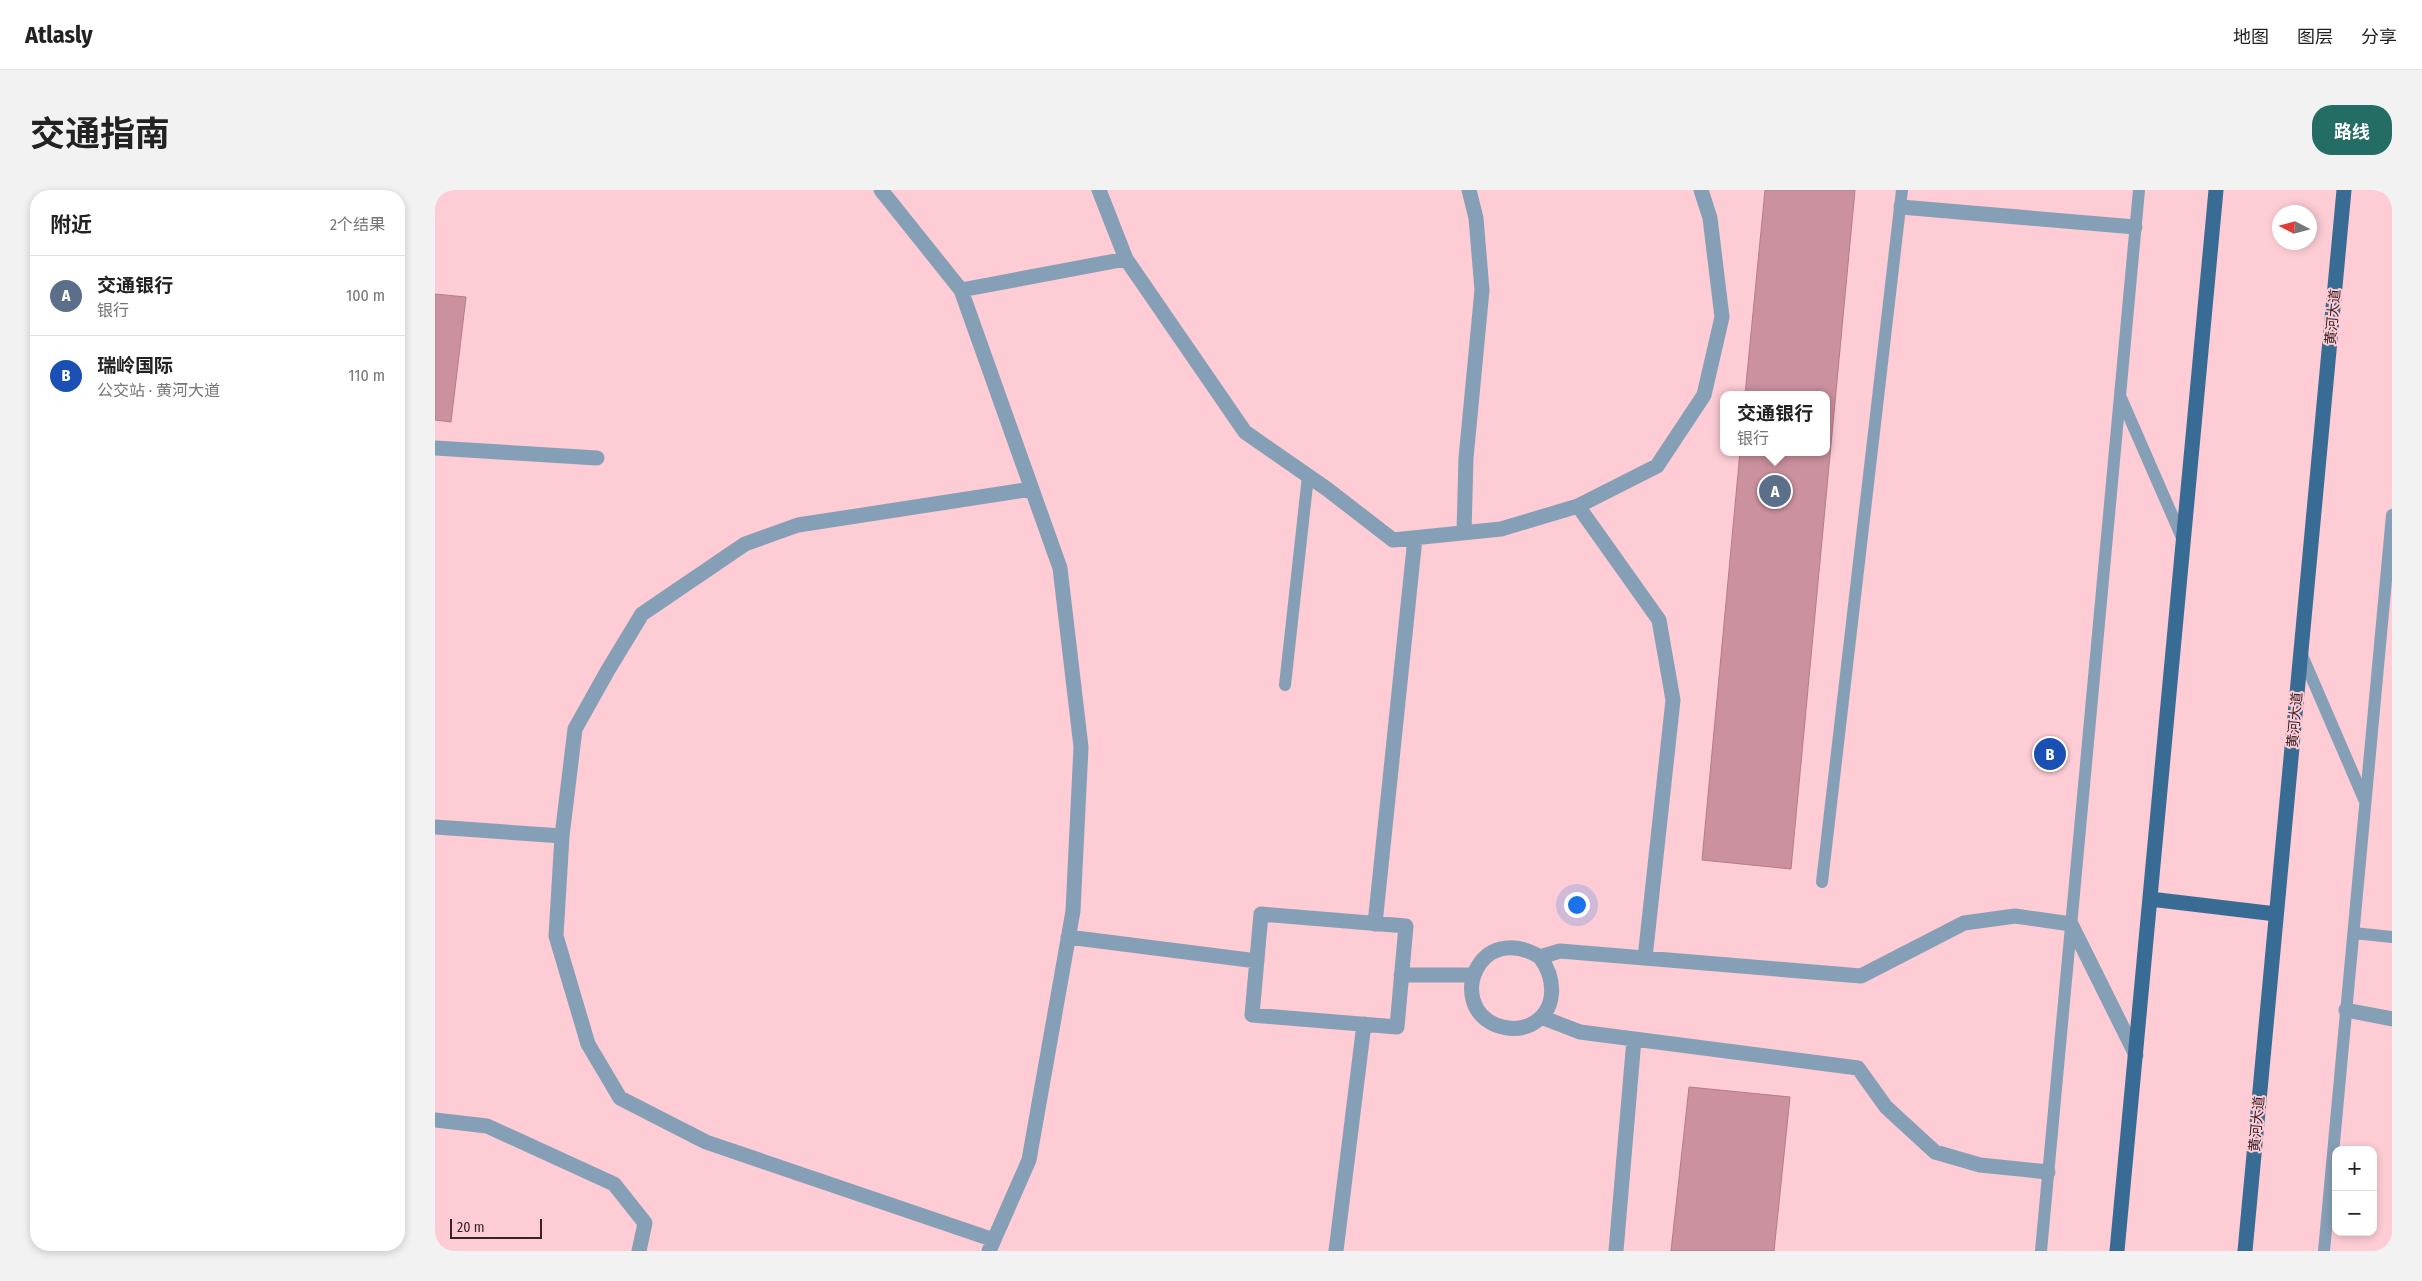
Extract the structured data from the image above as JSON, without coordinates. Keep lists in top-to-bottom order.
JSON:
{
  "streets": {
    "main road": ["黄河大道"]
  },
  "scale_bar": "20 m",
  "north": "left",
  "page": {
    "header": "Atlasly",
    "nav": ["地图", "图层", "分享"],
    "title": "交通指南",
    "buttons": "路线",
    "heading": ["附近", "2个结果"],
    "list": [
      {
        "mark": "A",
        "name": "交通银行",
        "note": "银行",
        "value": "100 m"
      },
      {
        "mark": "B",
        "name": "瑞岭国际",
        "note": "公交站 · 黄河大道",
        "value": "110 m"
      }
    ],
    "popup": ["交通银行", "银行"],
    "pins": ["A", "B"],
    "map_buttons": ["+", "−"],
    "scale": "20 m"
  }
}
